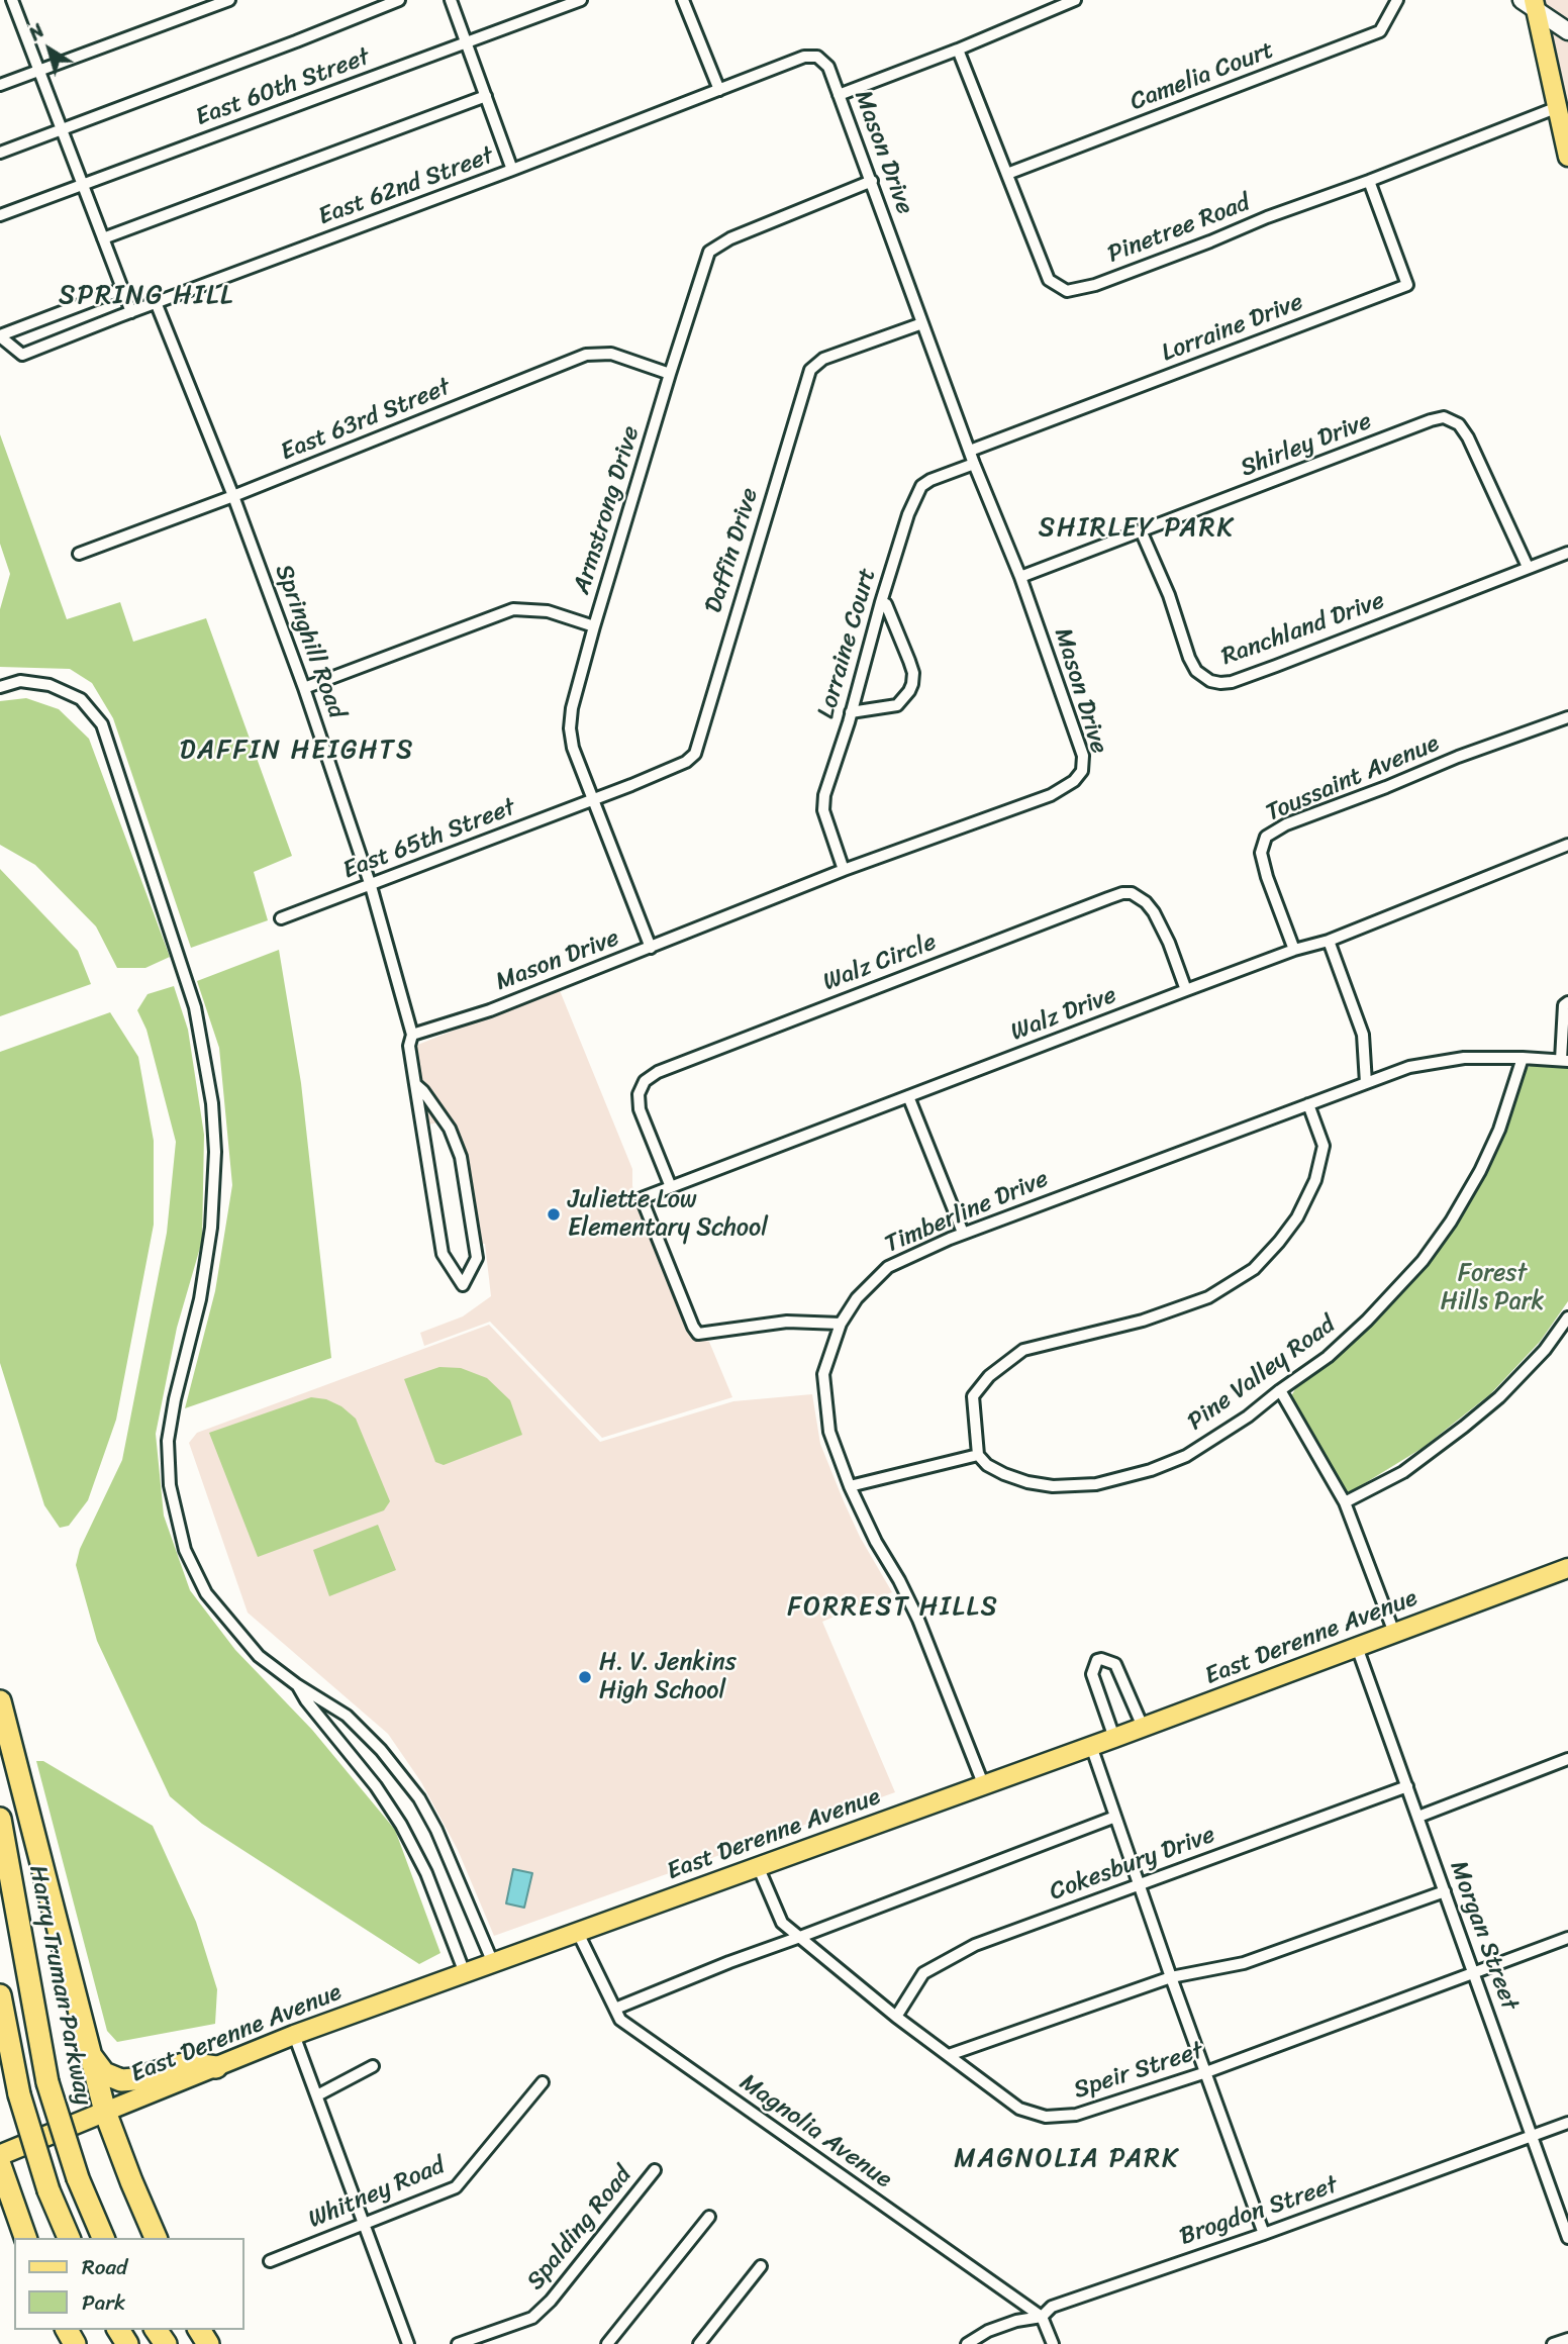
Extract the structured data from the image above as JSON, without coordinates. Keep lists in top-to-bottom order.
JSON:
{
  "streets": {
    "highway": ["East Derenne Avenue", "Harry Truman Parkway"],
    "street": [
      "Camelia Court",
      "East 60th Street",
      "Mason Drive",
      "East 62nd Street",
      "Pinetree Road",
      "Lorraine Drive",
      "East 63rd Street",
      "Shirley Drive",
      "Armstrong Drive",
      "Daffin Drive",
      "Ranchland Drive",
      "Springhill Road",
      "Lorraine Court",
      "Toussaint Avenue",
      "East 65th Street",
      "Walz Circle",
      "Walz Drive",
      "Timberline Drive",
      "Pine Valley Road",
      "Cokesbury Drive",
      "Morgan Street",
      "Speir Street",
      "Magnolia Avenue",
      "Whitney Road",
      "Brogdon Street",
      "Spalding Road"
    ]
  },
  "crossings": [
    ["Camelia Court", "Pinetree Road"],
    ["Mason Drive", "East 62nd Street"],
    ["Mason Drive", "Lorraine Drive"],
    ["Mason Drive", "Shirley Drive"],
    ["Mason Drive", "Armstrong Drive"],
    ["Mason Drive", "Daffin Drive"],
    ["Mason Drive", "Springhill Road"],
    ["Mason Drive", "Lorraine Court"],
    ["East 62nd Street", "Springhill Road"],
    ["Pinetree Road", "Lorraine Drive"],
    ["East 63rd Street", "Armstrong Drive"],
    ["East 63rd Street", "Springhill Road"],
    ["Shirley Drive", "Ranchland Drive"],
    ["Armstrong Drive", "Daffin Drive"],
    ["Armstrong Drive", "East 65th Street"],
    ["Daffin Drive", "East 65th Street"],
    ["Springhill Road", "East 65th Street"],
    ["Toussaint Avenue", "Walz Drive"],
    ["Walz Circle", "Walz Drive"],
    ["Walz Drive", "Timberline Drive"],
    ["Timberline Drive", "Pine Valley Road"],
    ["Timberline Drive", "East Derenne Avenue"],
    ["East Derenne Avenue", "Morgan Street"],
    ["East Derenne Avenue", "Speir Street"],
    ["East Derenne Avenue", "Magnolia Avenue"],
    ["Cokesbury Drive", "Morgan Street"],
    ["Cokesbury Drive", "Speir Street"],
    ["Morgan Street", "Speir Street"],
    ["Morgan Street", "Brogdon Street"],
    ["Magnolia Avenue", "Brogdon Street"]
  ],
  "districts": [
    "SPRING HILL",
    "SHIRLEY PARK",
    "DAFFIN HEIGHTS",
    "FORREST HILLS",
    "MAGNOLIA PARK"
  ],
  "parks": ["Forest Hills Park"],
  "places": ["Juliette Low Elementary School", "H. V. Jenkins High School"],
  "legend": ["Road", "Park"],
  "north": "top left"
}
